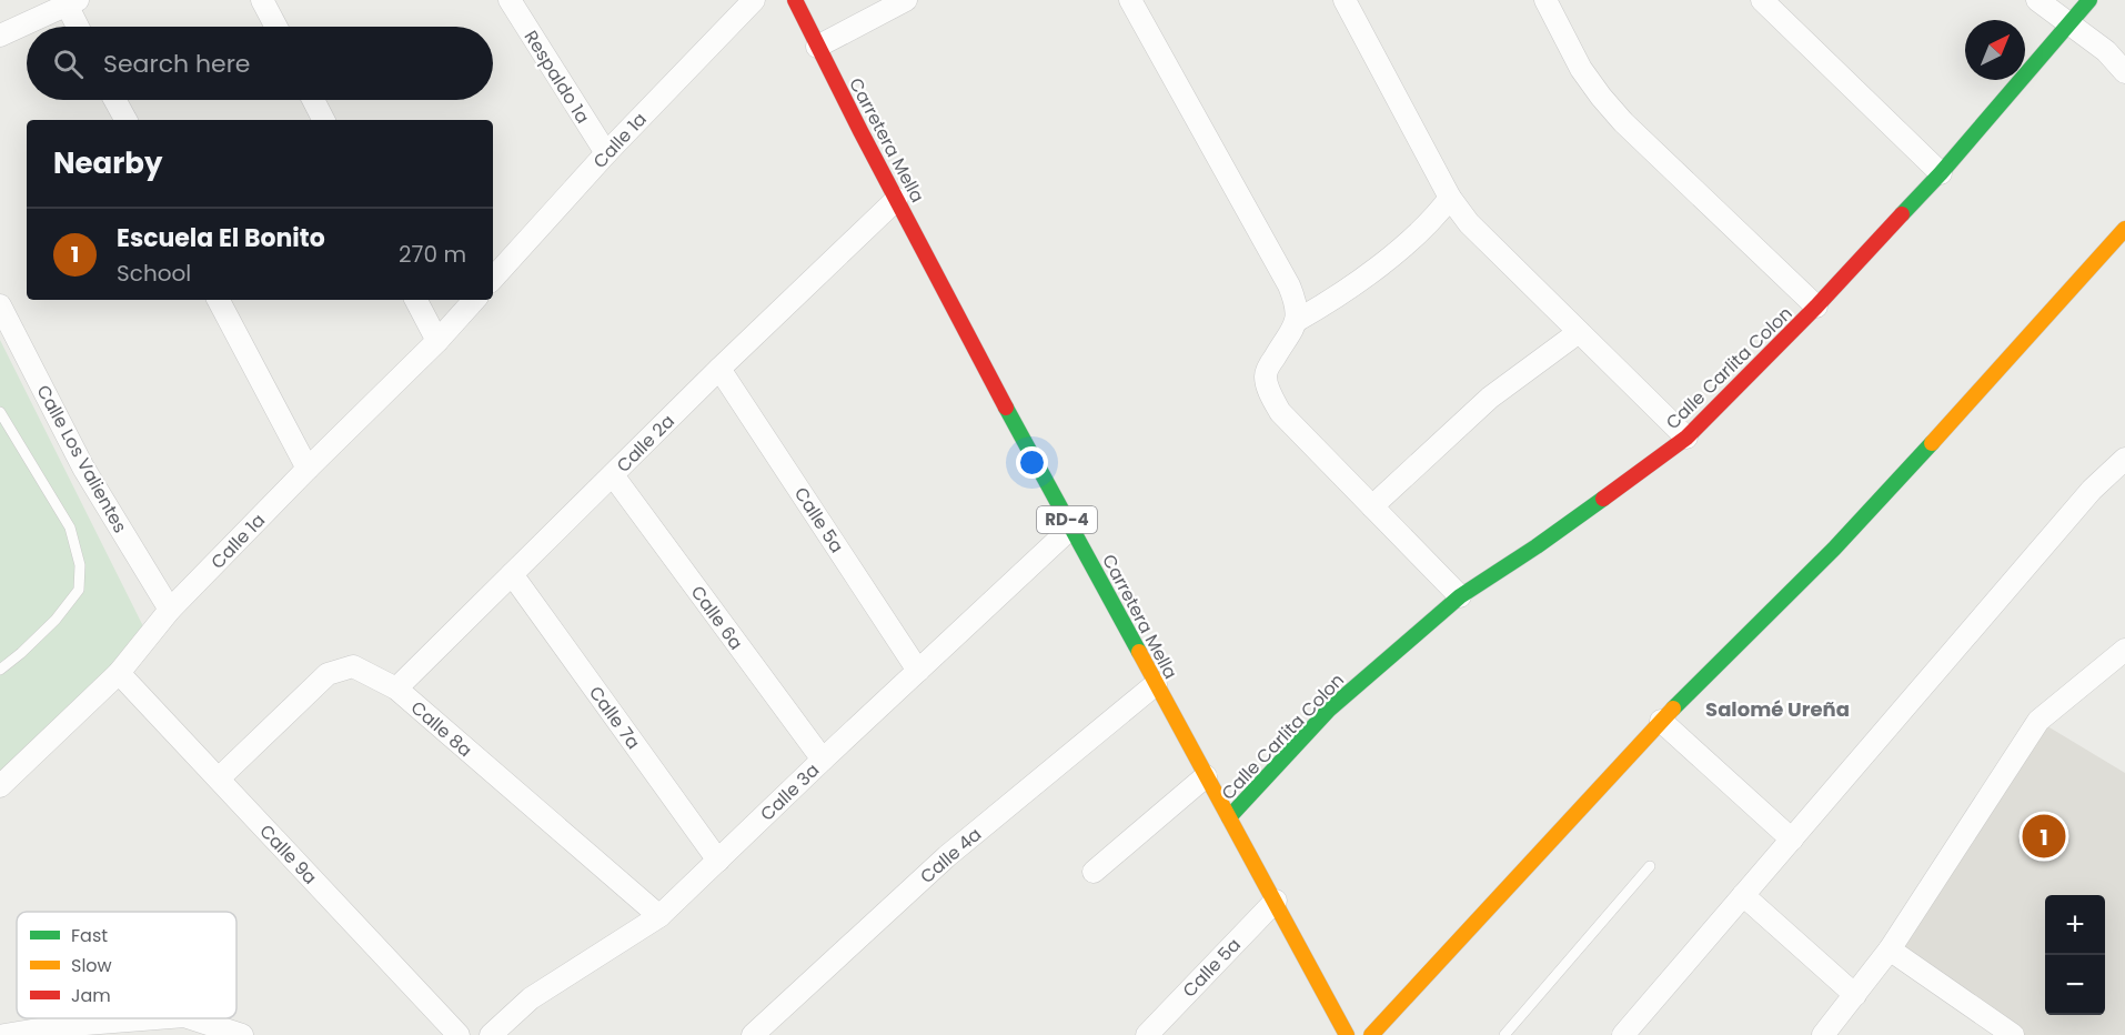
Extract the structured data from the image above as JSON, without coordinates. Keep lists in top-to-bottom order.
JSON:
{
  "streets": {
    "street": [
      "Respaldo 1a",
      "Calle 1a",
      "Carretera Mella",
      "Calle Carlita Colon",
      "Calle 2a",
      "Calle Los Valientes",
      "Calle 5a",
      "RD-4",
      "Calle 6a",
      "Calle 7a",
      "Calle 8a",
      "Calle 3a",
      "Calle 9a",
      "Calle 4a"
    ]
  },
  "crossings": [
    ["Respaldo 1a", "Calle 1a"],
    ["Calle 1a", "Calle Los Valientes"],
    ["Calle 1a", "Calle 9a"],
    ["Carretera Mella", "Calle Carlita Colon"],
    ["Carretera Mella", "Calle 2a"],
    ["Carretera Mella", "Calle 5a"],
    ["Carretera Mella", "Calle 3a"],
    ["Carretera Mella", "Calle 4a"],
    ["Calle 2a", "Calle 5a"],
    ["Calle 2a", "Calle 6a"],
    ["Calle 2a", "Calle 7a"],
    ["Calle 2a", "Calle 8a"],
    ["Calle 5a", "Calle 3a"],
    ["Calle 6a", "Calle 3a"],
    ["Calle 7a", "Calle 3a"],
    ["Calle 8a", "Calle 3a"],
    ["Calle 8a", "Calle 9a"]
  ],
  "districts": ["Salomé Ureña"],
  "legend": ["Fast", "Slow", "Jam"],
  "north": "top right",
  "page": {
    "search": "Search here",
    "heading": "Nearby",
    "list": [
      {
        "mark": "1",
        "name": "Escuela El Bonito",
        "note": "School",
        "value": "270 m"
      }
    ],
    "pins": "1",
    "map_buttons": ["+", "−"]
  }
}
